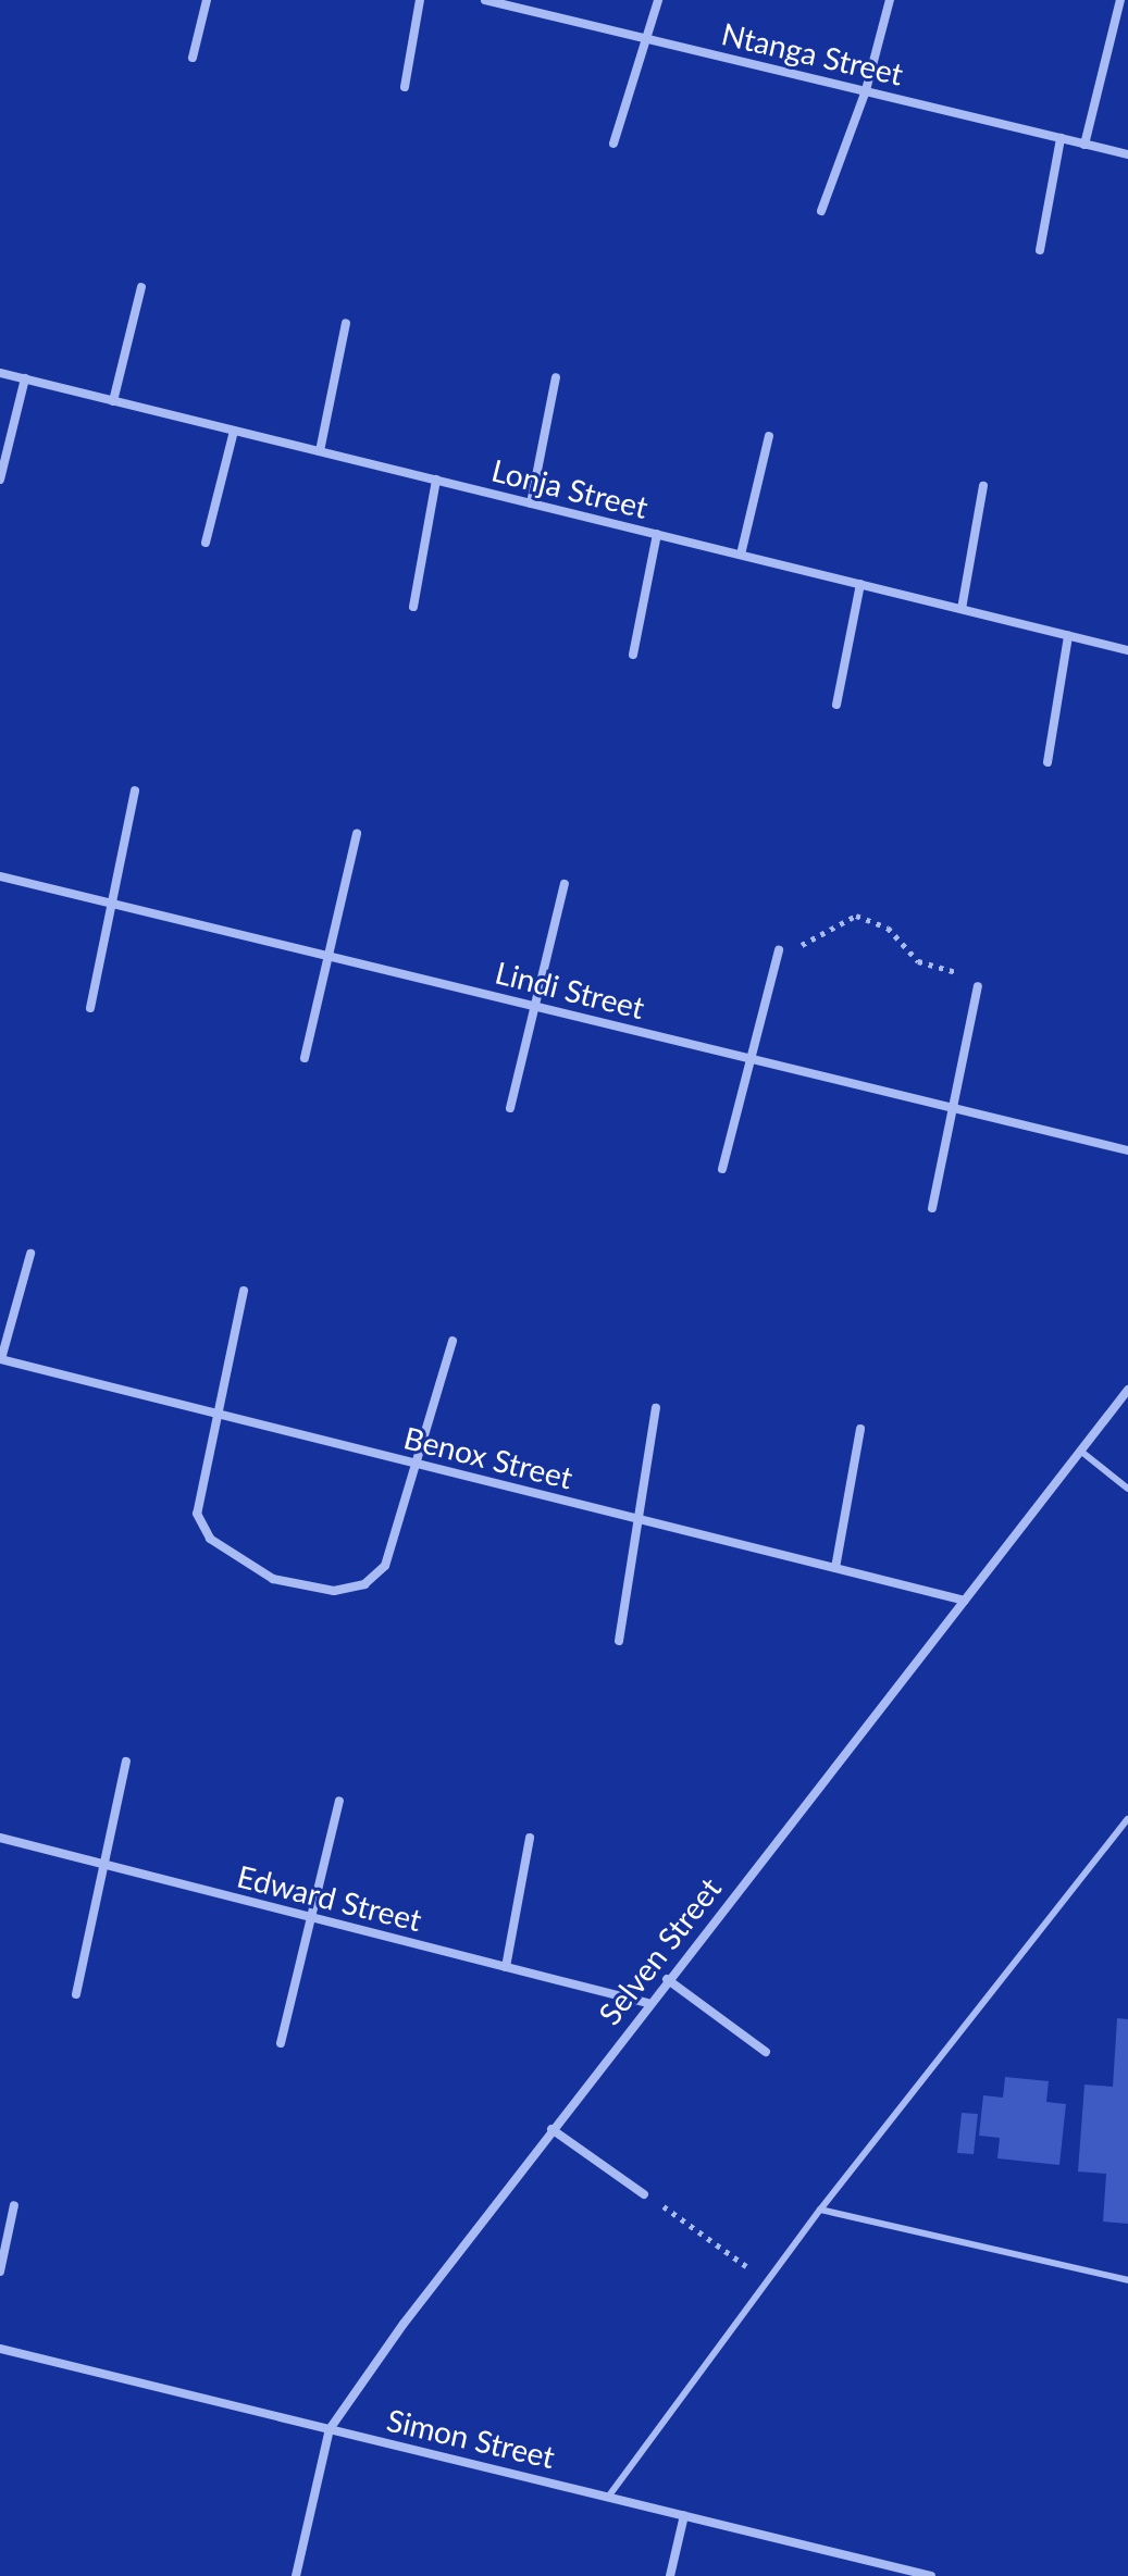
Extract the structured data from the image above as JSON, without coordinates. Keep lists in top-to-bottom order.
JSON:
{
  "streets": {
    "street": [
      "Ntanga Street",
      "Lonja Street",
      "Lindi Street",
      "Benox Street",
      "Edward Street",
      "Selven Street",
      "Simon Street"
    ]
  },
  "crossings": [
    ["Benox Street", "Selven Street"],
    ["Edward Street", "Selven Street"],
    ["Selven Street", "Simon Street"]
  ]
}
